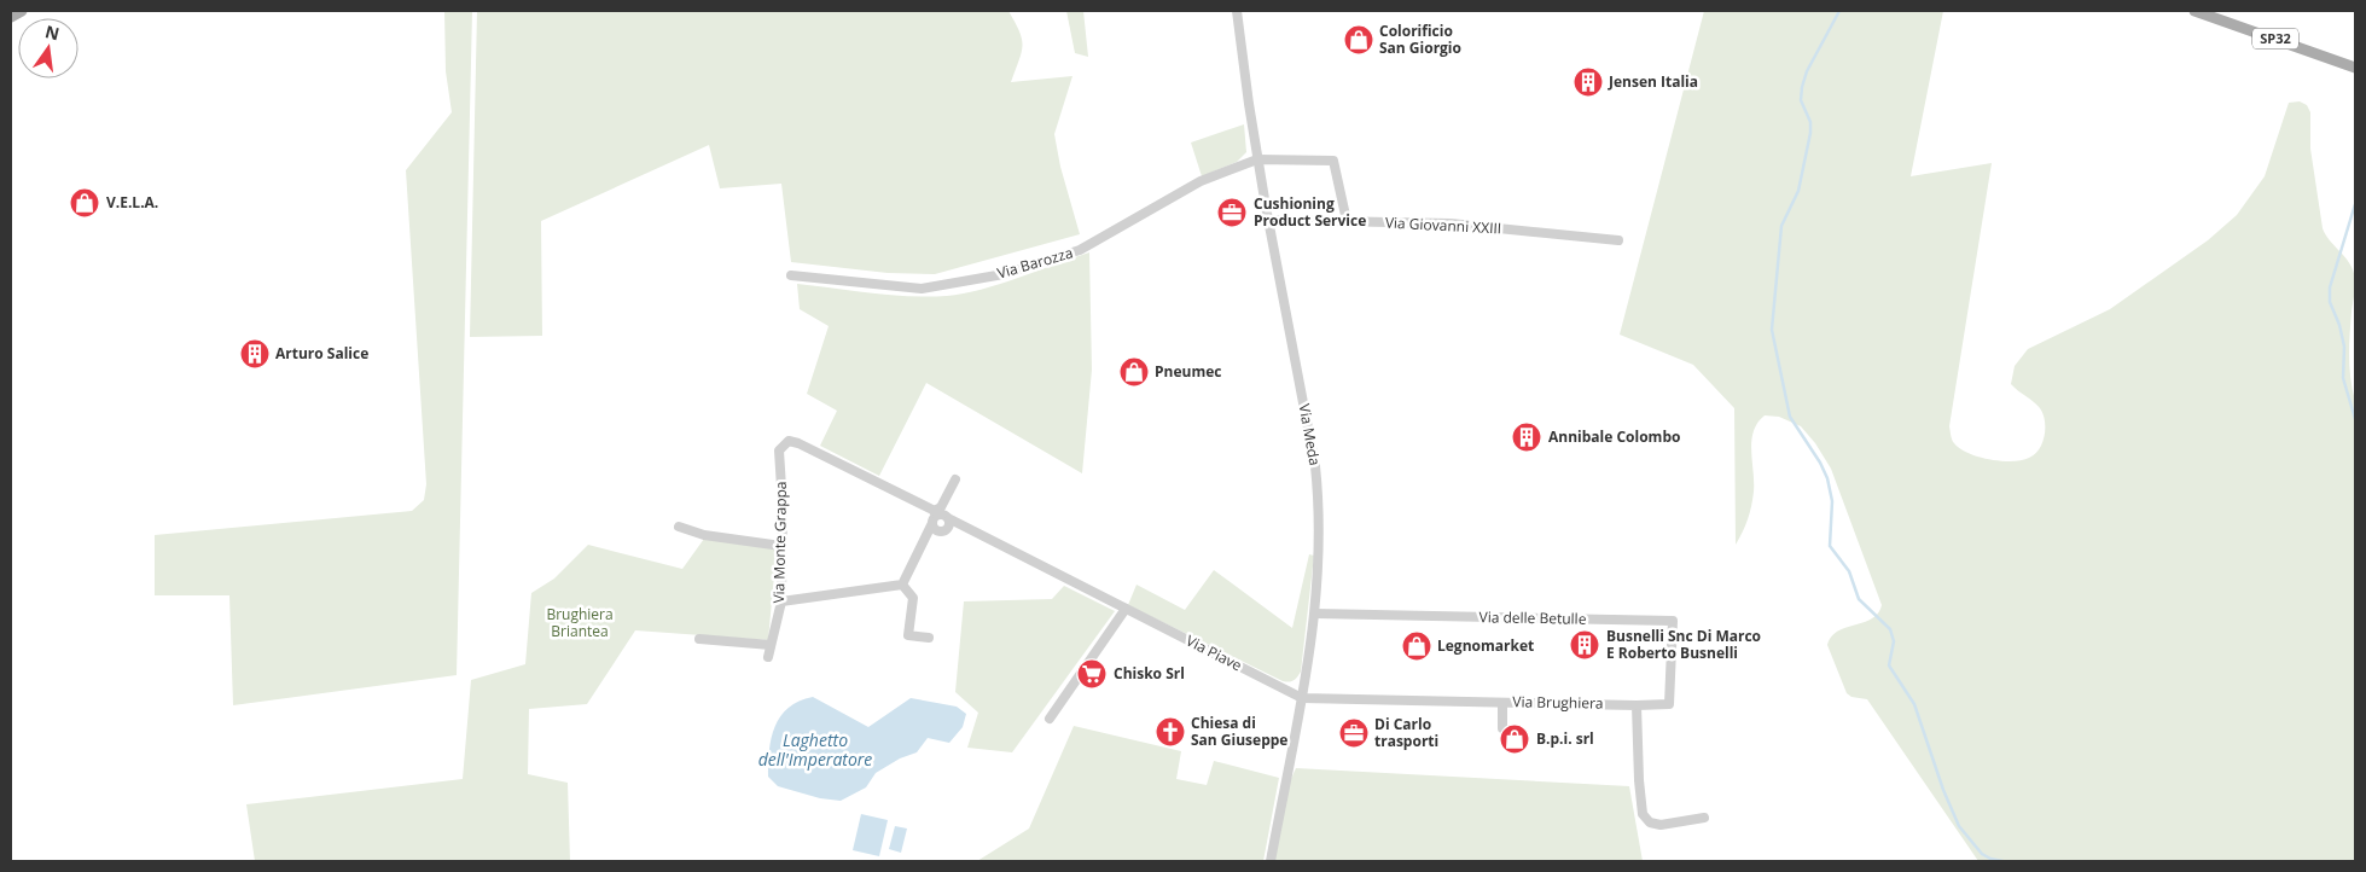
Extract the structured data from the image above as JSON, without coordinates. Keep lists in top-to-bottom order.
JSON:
{
  "streets": {
    "main road": ["SP32"],
    "street": [
      "Via Giovanni XXIII",
      "Via Barozza",
      "Via Meda",
      "Via Monte Grappa",
      "Via delle Betulle",
      "Via Piave",
      "Via Brughiera"
    ]
  },
  "crossings": [
    ["Via Giovanni XXIII", "Via Meda"],
    ["Via Barozza", "Via Meda"],
    ["Via Meda", "Via delle Betulle"],
    ["Via Meda", "Via Piave"],
    ["Via Meda", "Via Brughiera"],
    ["Via Monte Grappa", "Via Piave"],
    ["Via delle Betulle", "Via Brughiera"],
    ["Via Piave", "Via Brughiera"]
  ],
  "water": ["Laghetto dell'Imperatore"],
  "parks": ["Brughiera Briantea"],
  "places": {
    "shop": [
      "Colorificio San Giorgio",
      "V.E.L.A.",
      "Pneumec",
      "Legnomarket",
      "B.p.i. srl"
    ],
    "building": [
      "Jensen Italia",
      "Arturo Salice",
      "Annibale Colombo",
      "Busnelli Snc Di Marco E Roberto Busnelli"
    ],
    "office": ["Cushioning Product Service", "Di Carlo trasporti"],
    "supermarket": ["Chisko Srl"],
    "church": ["Chiesa di San Giuseppe"]
  },
  "north": "top"
}
